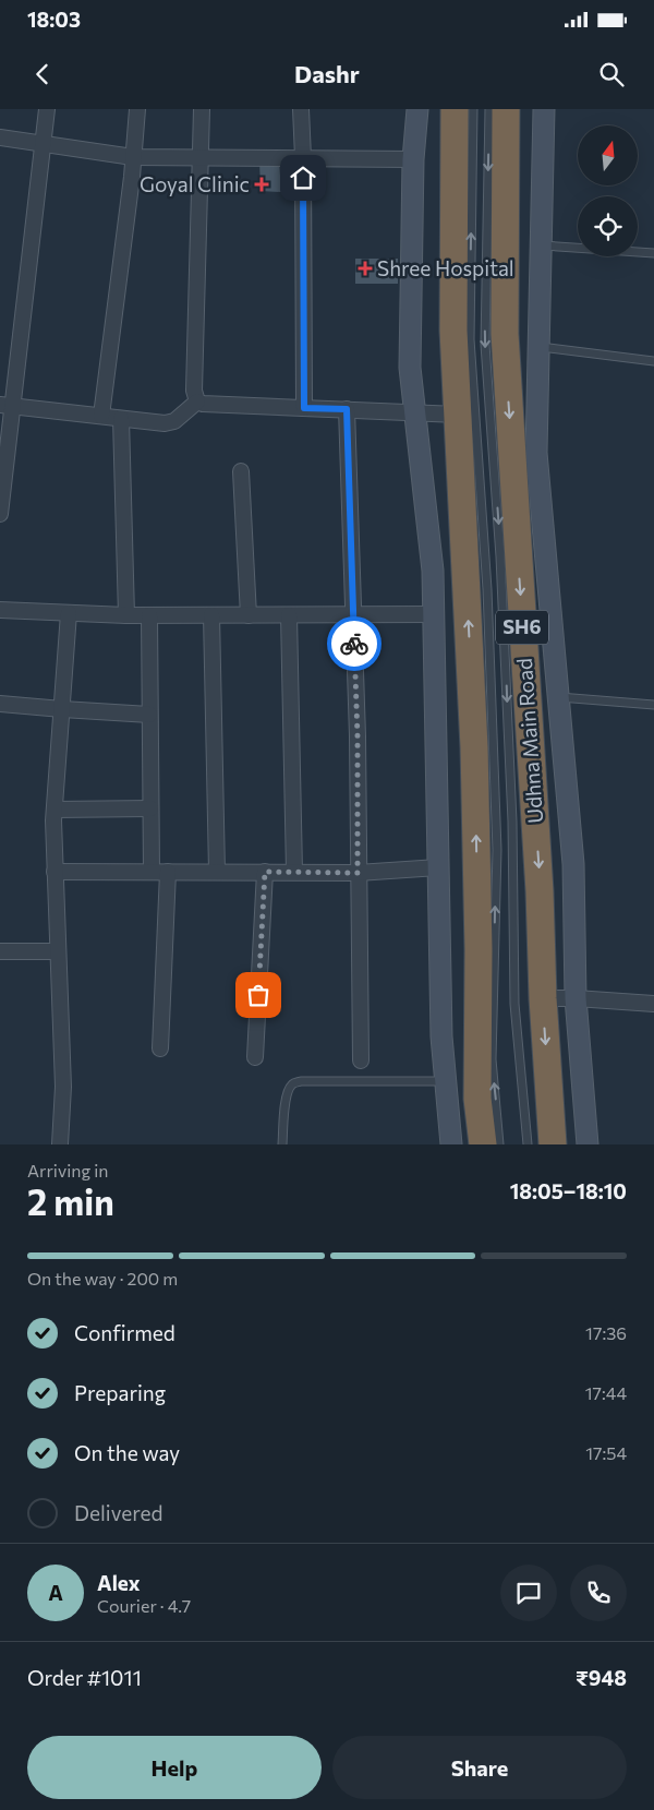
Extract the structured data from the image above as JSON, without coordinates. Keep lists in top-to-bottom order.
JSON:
{
  "streets": {
    "highway": ["SH6", "Udhna Main Road"]
  },
  "places": {
    "health": ["Goyal Clinic", "Shree Hospital"]
  },
  "north": "top",
  "page": {
    "status": "18:03",
    "header": "Dashr",
    "heading": ["2 min", "Arriving in", "18:05–18:10"],
    "panel": [
      "Alex",
      "Courier · 4.7",
      "Order #1011",
      "₹948"
    ],
    "bar": "On the way · 200 m",
    "list": [
      ["Confirmed", "17:36"],
      ["Preparing", "17:44"],
      ["On the way", "17:54"],
      "Delivered"
    ],
    "round": "A",
    "buttons": ["Help", "Share"]
  }
}
